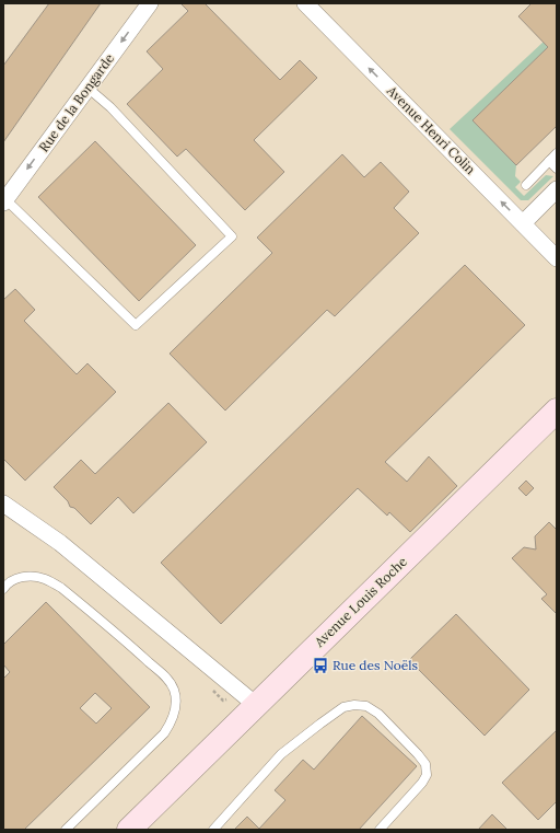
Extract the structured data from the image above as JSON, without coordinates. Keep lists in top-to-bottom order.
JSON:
{
  "streets": {
    "main road": ["Avenue Louis Roche"],
    "street": ["Rue de la Bongarde", "Avenue Henri Colin"]
  },
  "one_way": ["Rue de la Bongarde", "Avenue Henri Colin"],
  "places": {
    "bus stop": ["Rue des Noëls"]
  }
}
